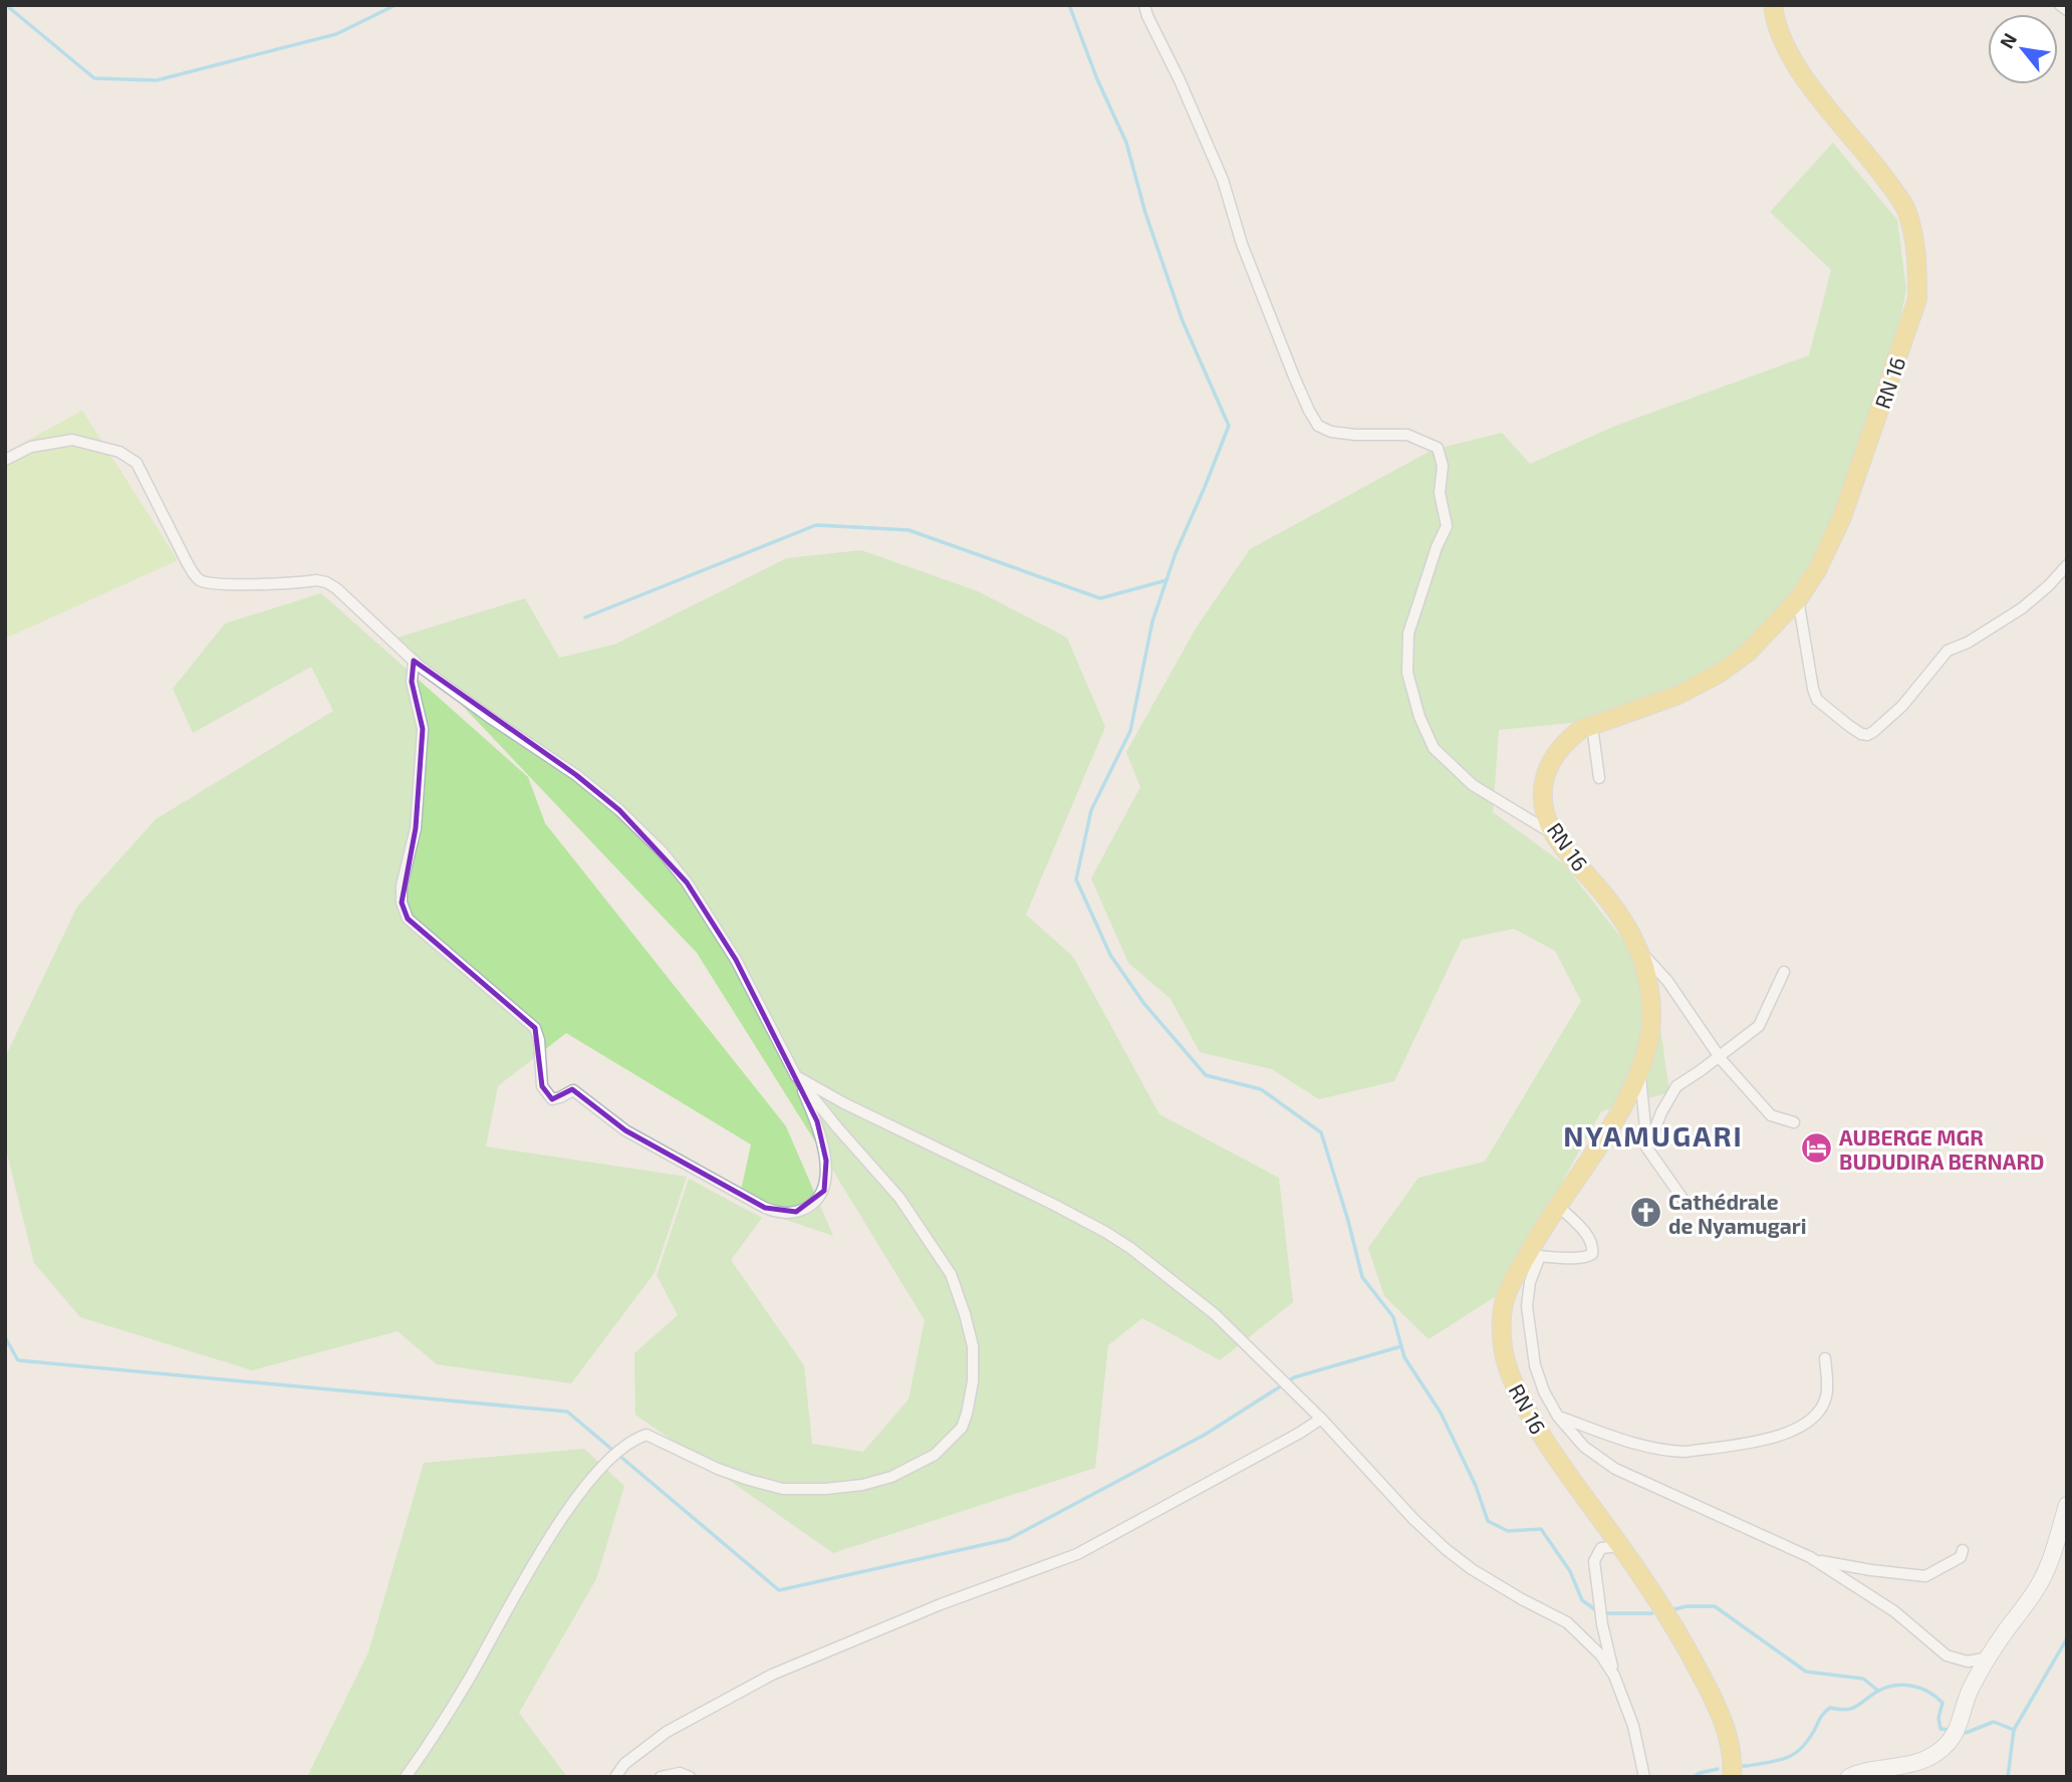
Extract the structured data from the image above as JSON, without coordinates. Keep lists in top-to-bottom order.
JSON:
{
  "streets": {
    "main road": ["RN 16"]
  },
  "districts": ["NYAMUGARI"],
  "places": {
    "hotel": ["AUBERGE MGR BUDUDIRA BERNARD"],
    "church": ["Cathédrale de Nyamugari"]
  },
  "north": "top left"
}
